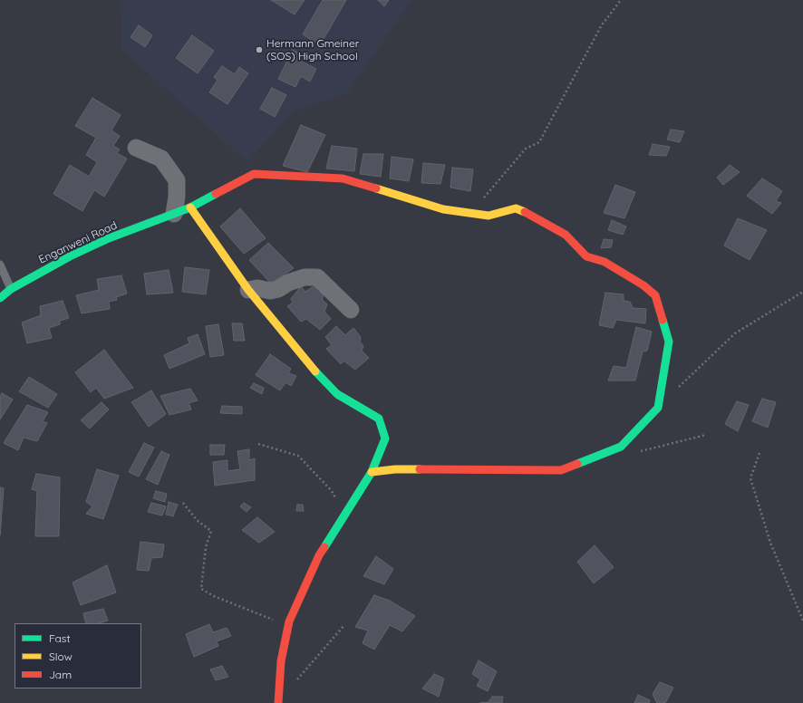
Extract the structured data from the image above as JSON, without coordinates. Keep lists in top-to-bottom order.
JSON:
{
  "streets": {
    "street": ["Enganweni Road"]
  },
  "places": ["Hermann Gmeiner (SOS) High School"],
  "legend": ["Fast", "Slow", "Jam"]
}
